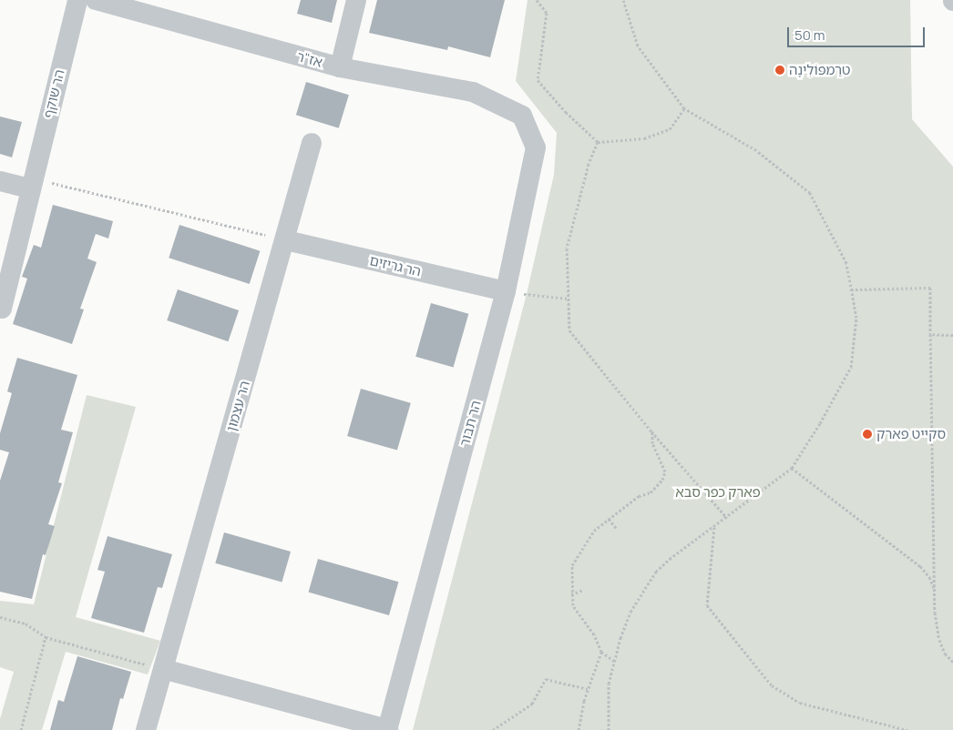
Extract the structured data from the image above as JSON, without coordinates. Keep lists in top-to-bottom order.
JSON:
{
  "streets": {
    "street": [
      "אז\"ר",
      "הר שוקף",
      "הר גריזים",
      "הר עצמון",
      "הר תבור"
    ]
  },
  "crossings": [
    ["אז\"ר", "הר תבור"],
    ["הר גריזים", "הר עצמון"],
    ["הר גריזים", "הר תבור"]
  ],
  "parks": ["פארק כפר סבא"],
  "places": ["טרַמפּוֹלִינָה", "סקייט פארק"],
  "scale_bar": "50 m"
}
